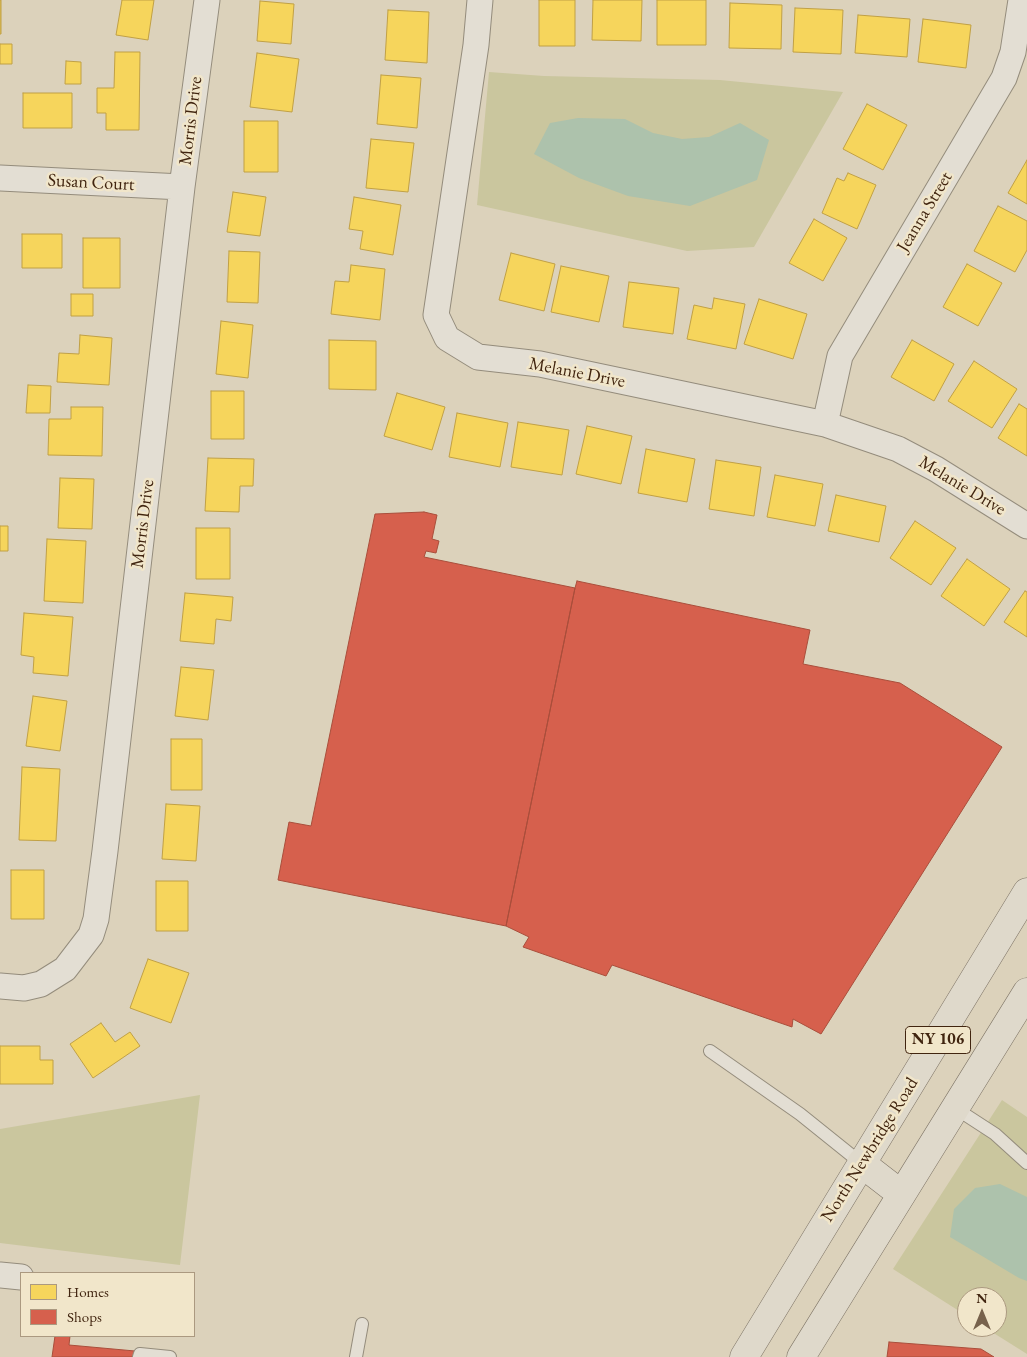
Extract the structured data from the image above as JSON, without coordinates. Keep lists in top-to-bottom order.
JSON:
{
  "streets": {
    "main road": ["NY 106", "North Newbridge Road"],
    "street": [
      "Morris Drive",
      "Susan Court",
      "Jeanna Street",
      "Melanie Drive"
    ]
  },
  "crossings": [
    ["Morris Drive", "Susan Court"],
    ["Jeanna Street", "Melanie Drive"]
  ],
  "legend": ["Homes", "Shops"],
  "north": "top"
}
